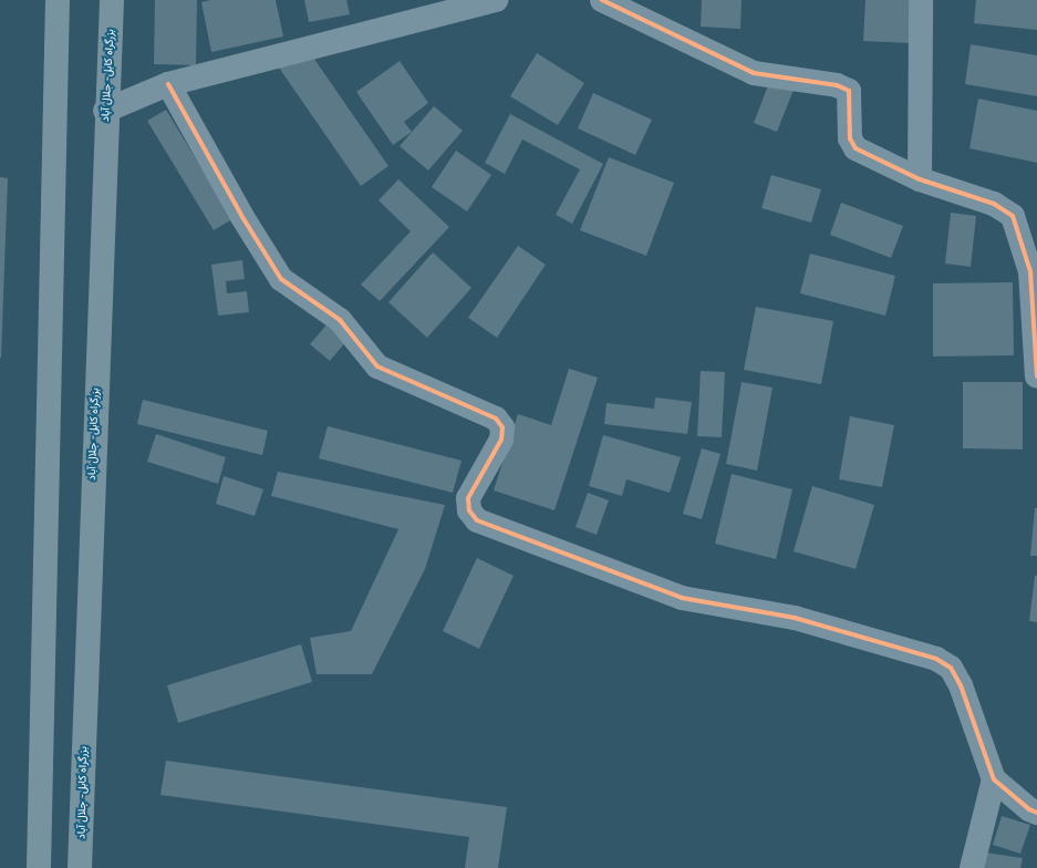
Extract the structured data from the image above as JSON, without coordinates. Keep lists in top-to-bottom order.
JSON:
{
  "streets": {
    "highway": ["بزرگراه کابل- جلال آباد"]
  }
}
